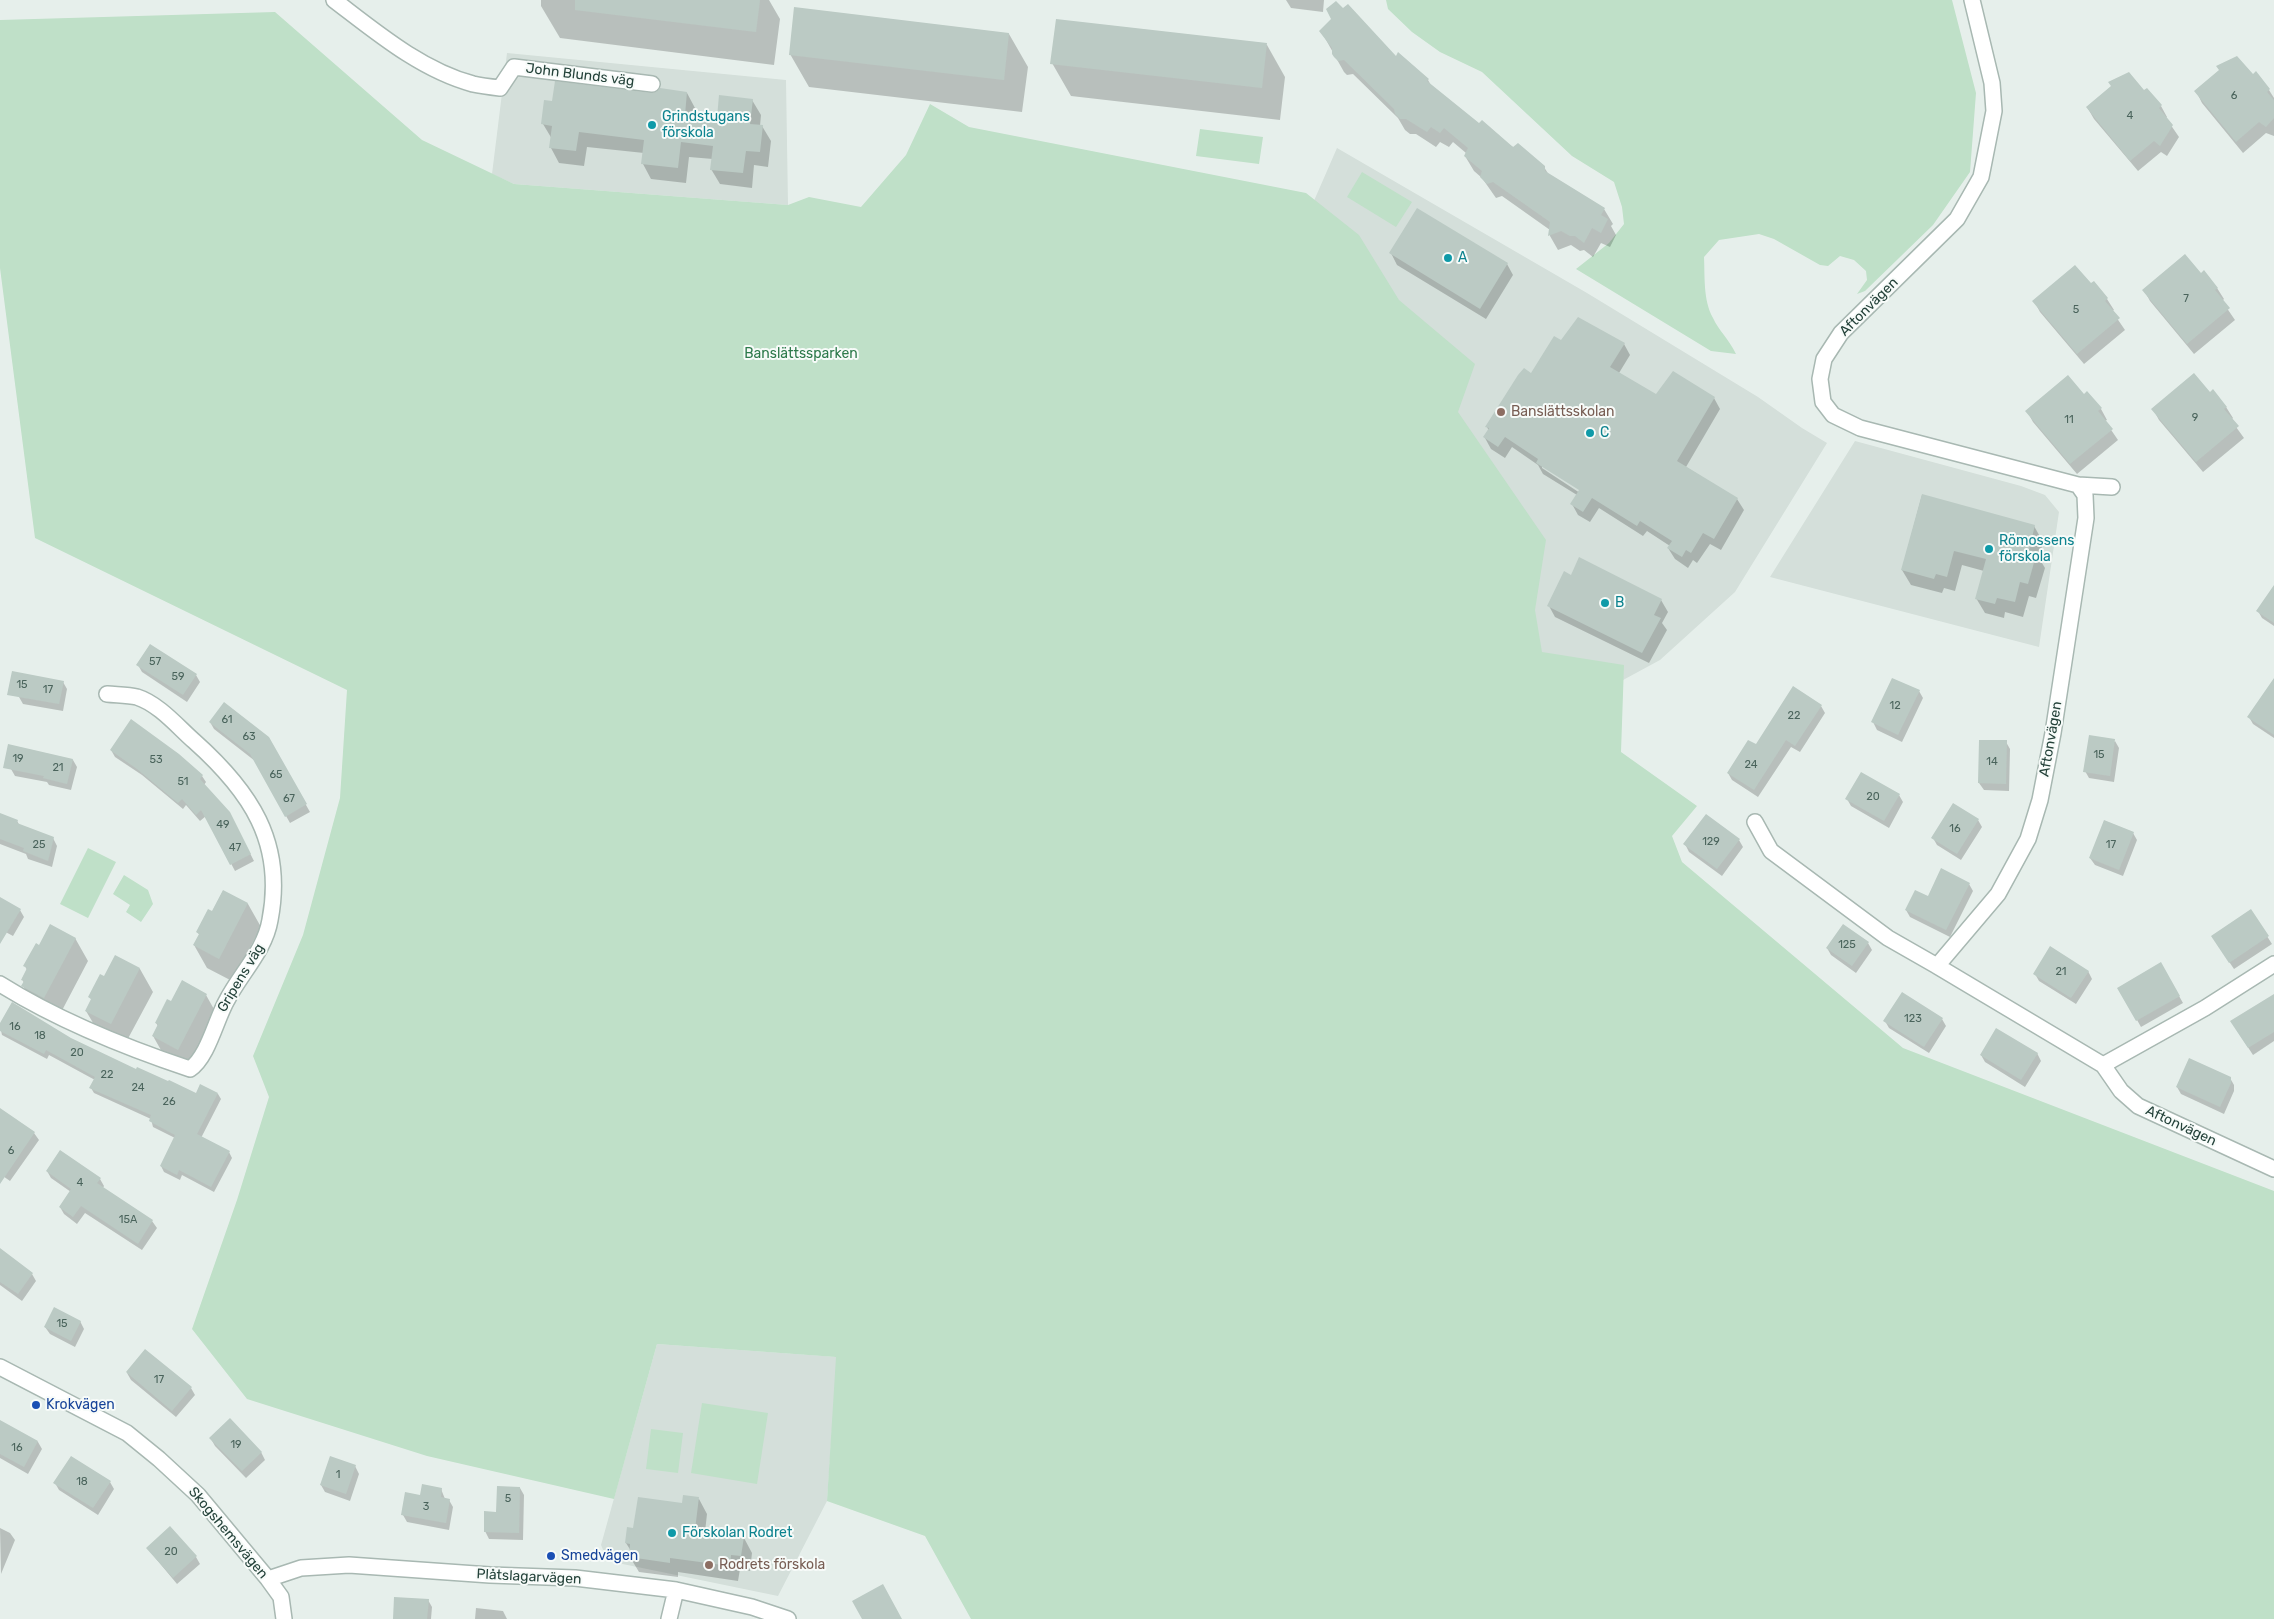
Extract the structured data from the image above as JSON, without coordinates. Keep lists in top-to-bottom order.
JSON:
{
  "streets": {
    "street": [
      "John Blunds väg",
      "Aftonvägen",
      "Gripens väg",
      "Skogshemsvägen",
      "Plåtslagarvägen"
    ]
  },
  "crossings": [
    ["Skogshemsvägen", "Plåtslagarvägen"]
  ],
  "parks": ["Banslättssparken"],
  "places": [
    "Grindstugans förskola",
    "A",
    "Banslättsskolan",
    "C",
    "Römossens förskola",
    "B",
    "Krokvägen",
    "Förskolan Rodret",
    "Smedvägen",
    "Rodrets förskola"
  ],
  "house_numbers": [
    "6",
    "4",
    "7",
    "5",
    "9",
    "11",
    "57",
    "59",
    "15",
    "17",
    "12",
    "22",
    "61",
    "63",
    "15",
    "19",
    "53",
    "14",
    "24",
    "21",
    "65",
    "51",
    "20",
    "67",
    "49",
    "16",
    "129",
    "25",
    "17",
    "47",
    "125",
    "21",
    "123",
    "16",
    "18",
    "20",
    "22",
    "24",
    "26",
    "6",
    "4",
    "15A",
    "15",
    "17",
    "19",
    "16",
    "1",
    "18",
    "5",
    "3",
    "20"
  ]
}
